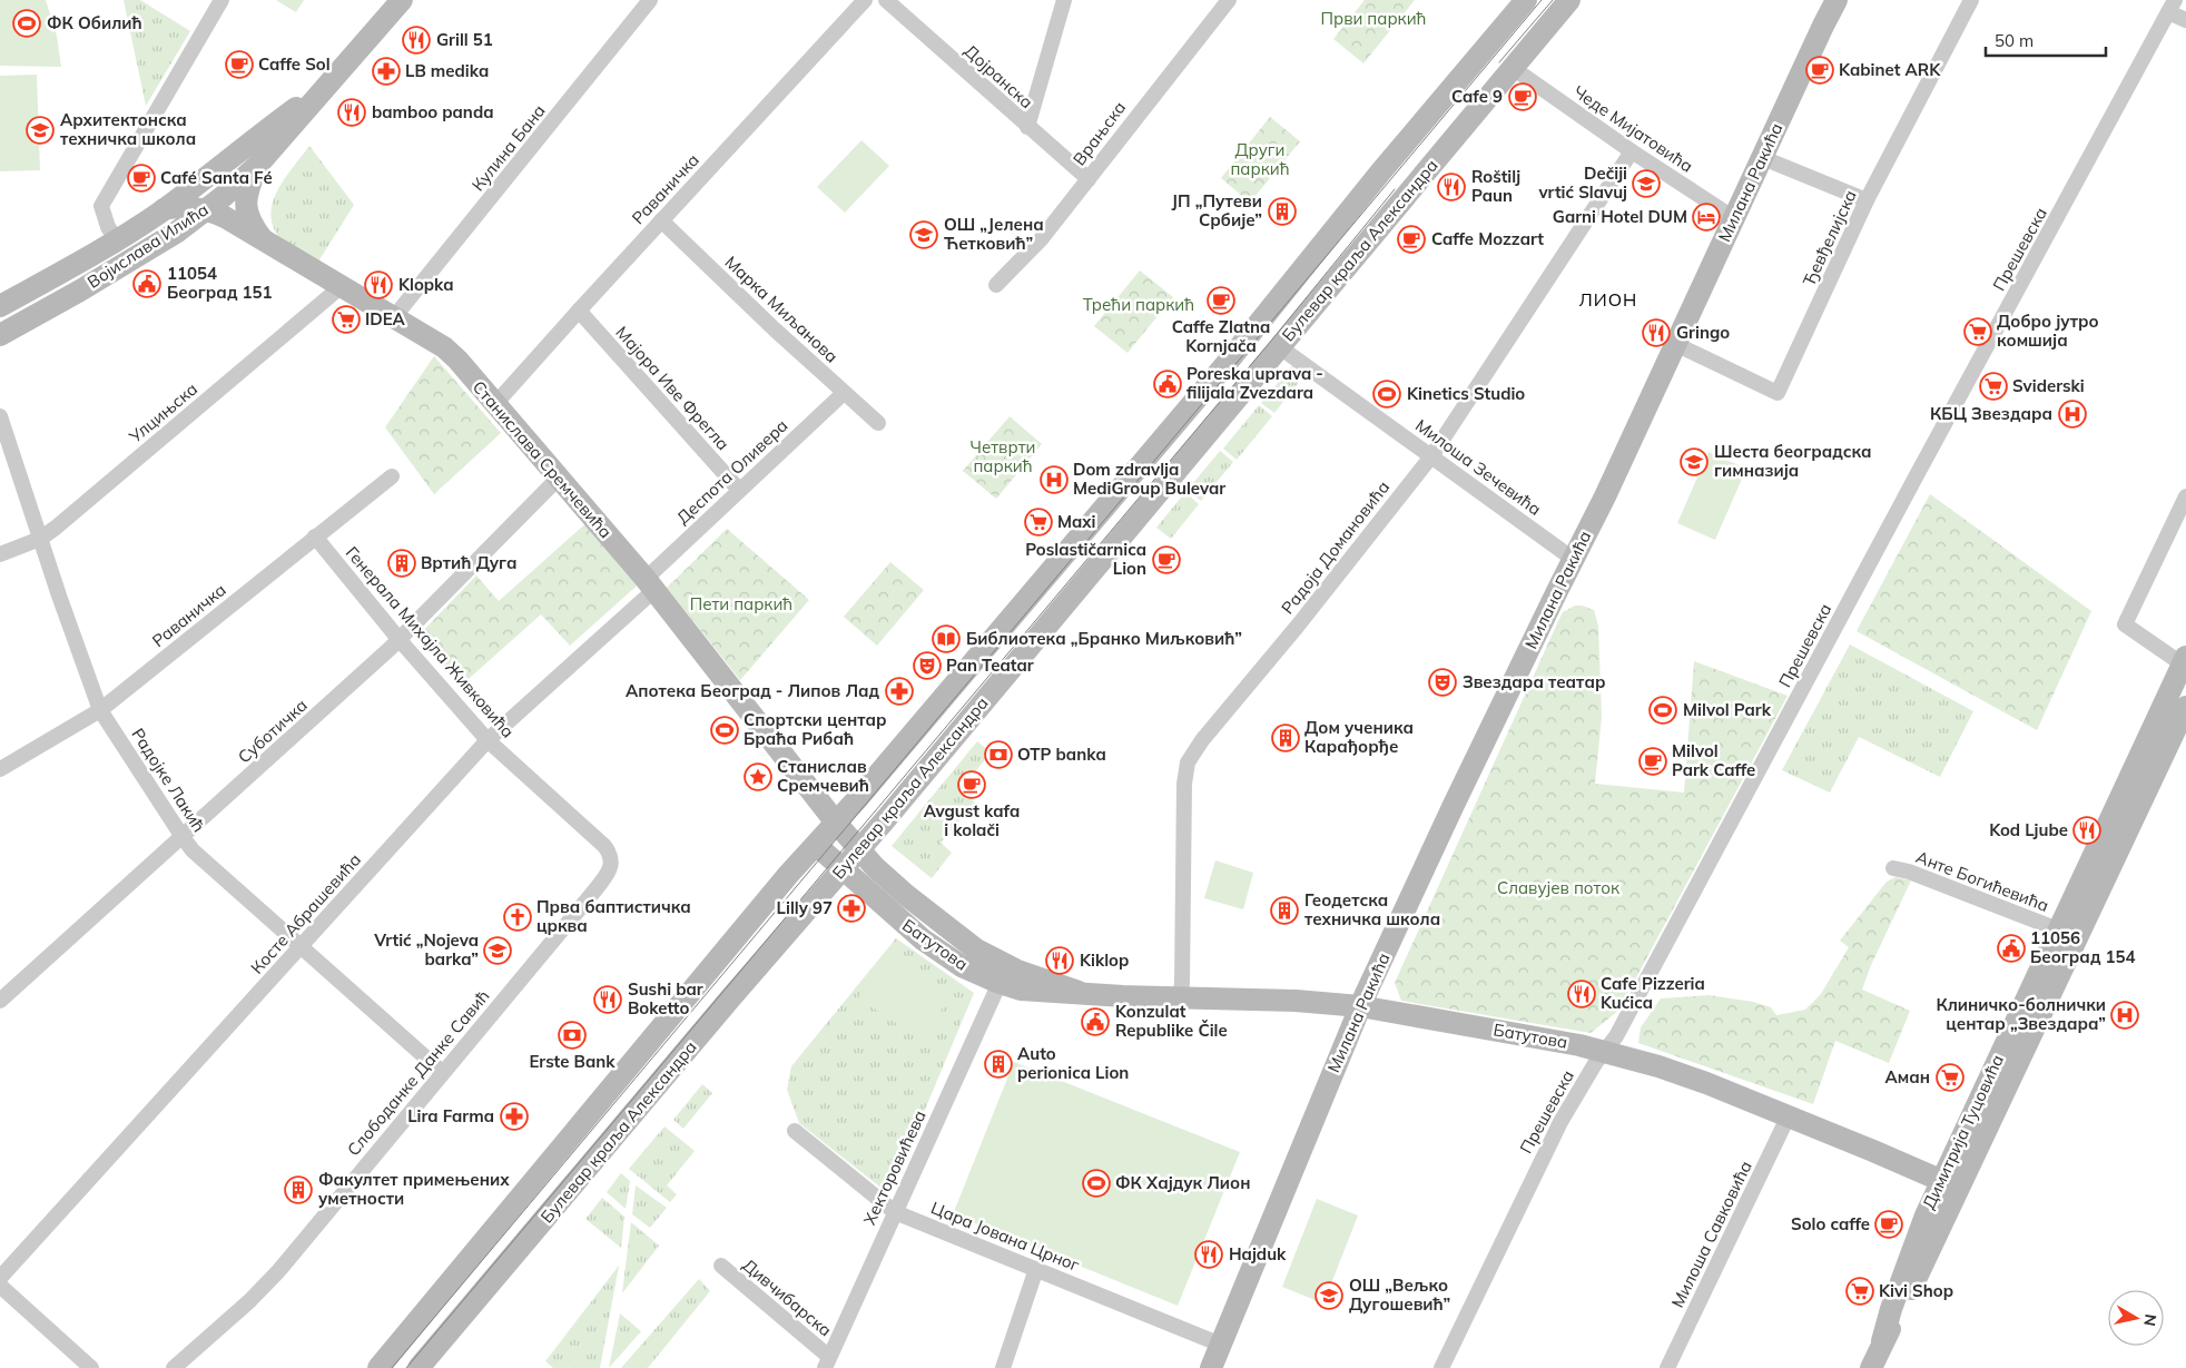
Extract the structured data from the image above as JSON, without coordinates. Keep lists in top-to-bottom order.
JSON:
{
  "streets": {
    "main road": [
      "Милана Ракића",
      "Војислава Илића",
      "Булевар краља Александра",
      "Станислава Сремчевића",
      "Батутова",
      "Димитрија Туцовића"
    ],
    "street": [
      "Дојранска",
      "Чеде Мијатовића",
      "Врањска",
      "Кулина Бана",
      "Раваничка",
      "Ђевђелијска",
      "Прешевска",
      "Марка Миљанова",
      "Мајора Иве Фрегла",
      "Улцињска",
      "Милоша Зечевића",
      "Деспота Оливера",
      "Радоја Домановића",
      "Генерала Михајла Живковића",
      "Суботичка",
      "Радојке Лакић",
      "Анте Богићевића",
      "Косте Абрашевића",
      "Слободанке Данке Савић",
      "Хекторовићева",
      "Милоша Савковића",
      "Цара Јована Црног",
      "Дивчибарска"
    ]
  },
  "crossings": [
    ["Дојранска", "Врањска"],
    ["Чеде Мијатовића", "Милана Ракића"],
    ["Чеде Мијатовића", "Булевар краља Александра"],
    ["Чеде Мијатовића", "Радоја Домановића"],
    ["Кулина Бана", "Станислава Сремчевића"],
    ["Милана Ракића", "Ђевђелијска"],
    ["Милана Ракића", "Милоша Зечевића"],
    ["Милана Ракића", "Батутова"],
    ["Милана Ракића", "Цара Јована Црног"],
    ["Раваничка", "Марка Миљанова"],
    ["Раваничка", "Мајора Иве Фрегла"],
    ["Раваничка", "Станислава Сремчевића"],
    ["Раваничка", "Генерала Михајла Живковића"],
    ["Раваничка", "Радојке Лакић"],
    ["Војислава Илића", "Станислава Сремчевића"],
    ["Прешевска", "Батутова"],
    ["Булевар краља Александра", "Станислава Сремчевића"],
    ["Булевар краља Александра", "Милоша Зечевића"],
    ["Булевар краља Александра", "Батутова"],
    ["Марка Миљанова", "Деспота Оливера"],
    ["Мајора Иве Фрегла", "Деспота Оливера"],
    ["Улцињска", "Станислава Сремчевића"],
    ["Улцињска", "Радојке Лакић"],
    ["Станислава Сремчевића", "Деспота Оливера"],
    ["Станислава Сремчевића", "Суботичка"],
    ["Станислава Сремчевића", "Косте Абрашевића"],
    ["Станислава Сремчевића", "Батутова"],
    ["Милоша Зечевића", "Радоја Домановића"],
    ["Деспота Оливера", "Косте Абрашевића"],
    ["Радоја Домановића", "Батутова"],
    ["Генерала Михајла Живковића", "Суботичка"],
    ["Генерала Михајла Живковића", "Косте Абрашевића"],
    ["Генерала Михајла Живковића", "Слободанке Данке Савић"],
    ["Суботичка", "Радојке Лакић"],
    ["Радојке Лакић", "Косте Абрашевића"],
    ["Радојке Лакић", "Слободанке Данке Савић"],
    ["Анте Богићевића", "Димитрија Туцовића"],
    ["Батутова", "Димитрија Туцовића"],
    ["Батутова", "Хекторовићева"],
    ["Батутова", "Милоша Савковића"],
    ["Хекторовићева", "Цара Јована Црног"],
    ["Хекторовићева", "Дивчибарска"]
  ],
  "districts": ["ЛИОН"],
  "parks": [
    "Први паркић",
    "Други паркић",
    "Трећи паркић",
    "Четврти паркић",
    "Пети паркић",
    "Славујев поток"
  ],
  "places": {
    "sports": [
      "ФК Обилић",
      "Kinetics Studio",
      "Milvol Park",
      "Спортски центар Браћа Рибаћ",
      "ФК Хајдук Лион"
    ],
    "restaurant": [
      "Grill 51",
      "bamboo panda",
      "Roštilj Paun",
      "Klopka",
      "Gringo",
      "Kod Ljube",
      "Kiklop",
      "Cafe Pizzeria Kućica",
      "Sushi bar Boketto",
      "Hajduk"
    ],
    "cafe": [
      "Caffe Sol",
      "Kabinet ARK",
      "Cafe 9",
      "Café Santa Fé",
      "Caffe Mozzart",
      "Caffe Zlatna Kornjača",
      "Poslastičarnica Lion",
      "Milvol Park Caffe",
      "Avgust kafa i kolači",
      "Solo caffe"
    ],
    "pharmacy": [
      "LB medika",
      "Апотека Београд - Липов Лад",
      "Lilly 97",
      "Lira Farma"
    ],
    "school or university": [
      "Архитектонска техничка школа",
      "Dečiji vrtić Slavuj",
      "ОШ „Јелена Ћетковић”",
      "Шеста београдска гимназија",
      "Vrtić „Nojeva barka”",
      "ОШ „Вељко Дугошевић”"
    ],
    "building": [
      "ЈП „Путеви Србије”",
      "Вртић Дуга",
      "Дом ученика Карађорђе",
      "Геодетска техничка школа",
      "Auto perionica Lion",
      "Факултет примењених уметности"
    ],
    "hotel": ["Garni Hotel DUM"],
    "public building": [
      "11054 Београд 151",
      "Poreska uprava - filijala Zvezdara",
      "11056 Београд 154",
      "Konzulat Republike Čile"
    ],
    "supermarket": [
      "IDEA",
      "Добро јутро комшија",
      "Sviderski",
      "Maxi",
      "Аман",
      "Kivi Shop"
    ],
    "hospital": ["КБЦ Звездара", "Dom zdravlja MediGroup Bulevar", "Клиничко-болнички центар „Звездара”"],
    "library": ["Библиотека „Бранко Миљковић”"],
    "theatre": ["Pan Teatar", "Звездара театар"],
    "bank": ["OTP banka", "Erste Bank"],
    "place": ["Станислав Сремчевић"],
    "church": ["Прва баптистичка црква"]
  },
  "scale_bar": "50 m",
  "north": "right"
}
